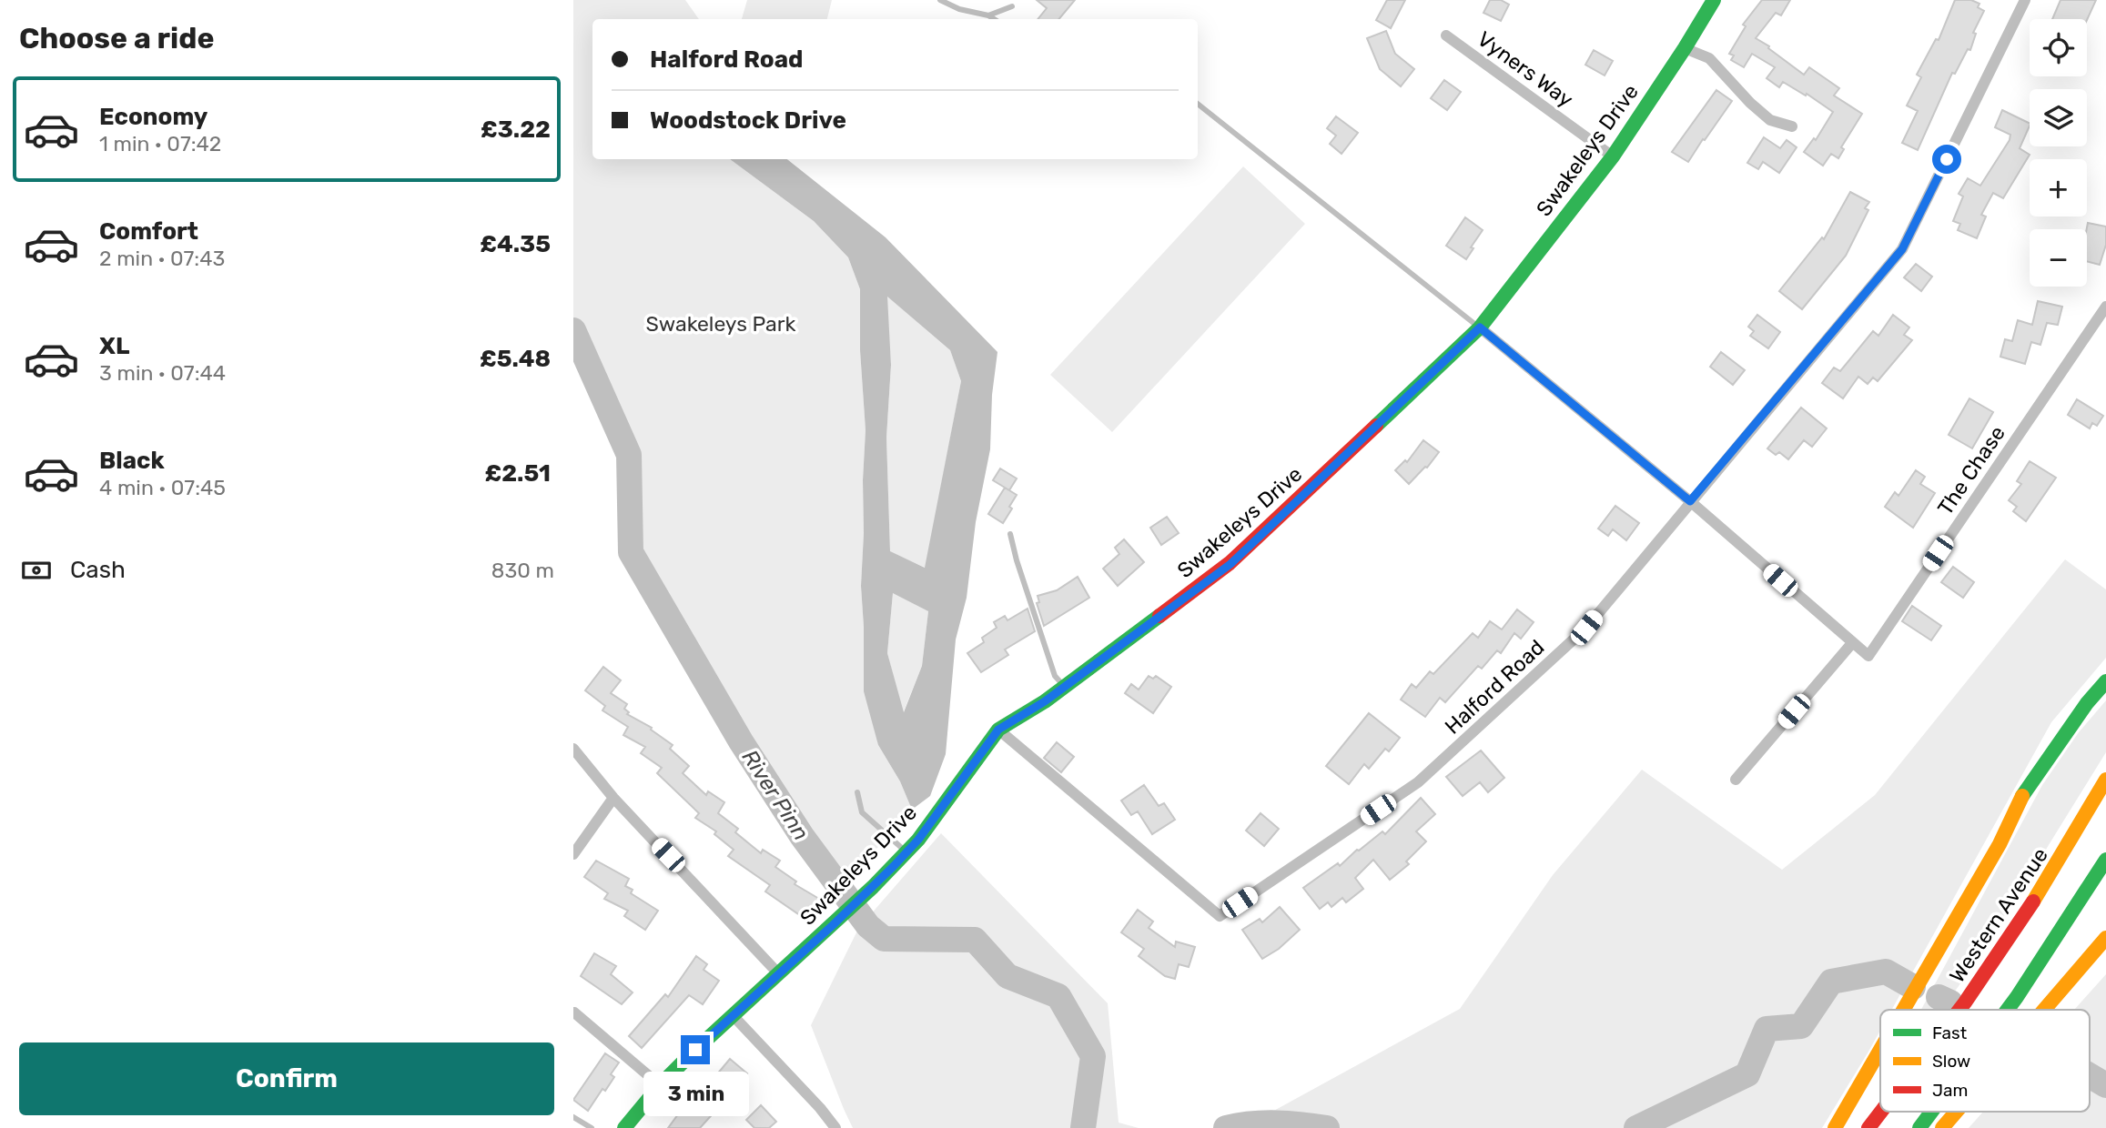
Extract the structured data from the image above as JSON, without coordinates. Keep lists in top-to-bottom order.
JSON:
{
  "streets": {
    "main road": ["Swakeleys Drive", "Western Avenue"],
    "street": ["Vyners Way", "The Chase", "Halford Road"]
  },
  "crossings": [
    ["Vyners Way", "Swakeleys Drive"],
    ["Swakeleys Drive", "Halford Road"]
  ],
  "water": ["River Pinn"],
  "parks": ["Swakeleys Park"],
  "legend": ["Fast", "Slow", "Jam"],
  "page": {
    "heading": "Choose a ride",
    "map_buttons": ["+", "−"],
    "banner": ["Halford Road", "Woodstock Drive"],
    "list": [
      {
        "name": "Economy",
        "note": "1 min · 07:42",
        "value": "£3.22"
      },
      {
        "name": "Comfort",
        "note": "2 min · 07:43",
        "value": "£4.35"
      },
      {
        "name": "XL",
        "note": "3 min · 07:44",
        "value": "£5.48"
      },
      {
        "name": "Black",
        "note": "4 min · 07:45",
        "value": "£2.51"
      }
    ],
    "pay": ["Cash", "830 m"],
    "buttons": "Confirm",
    "bubble": "3 min"
  }
}
